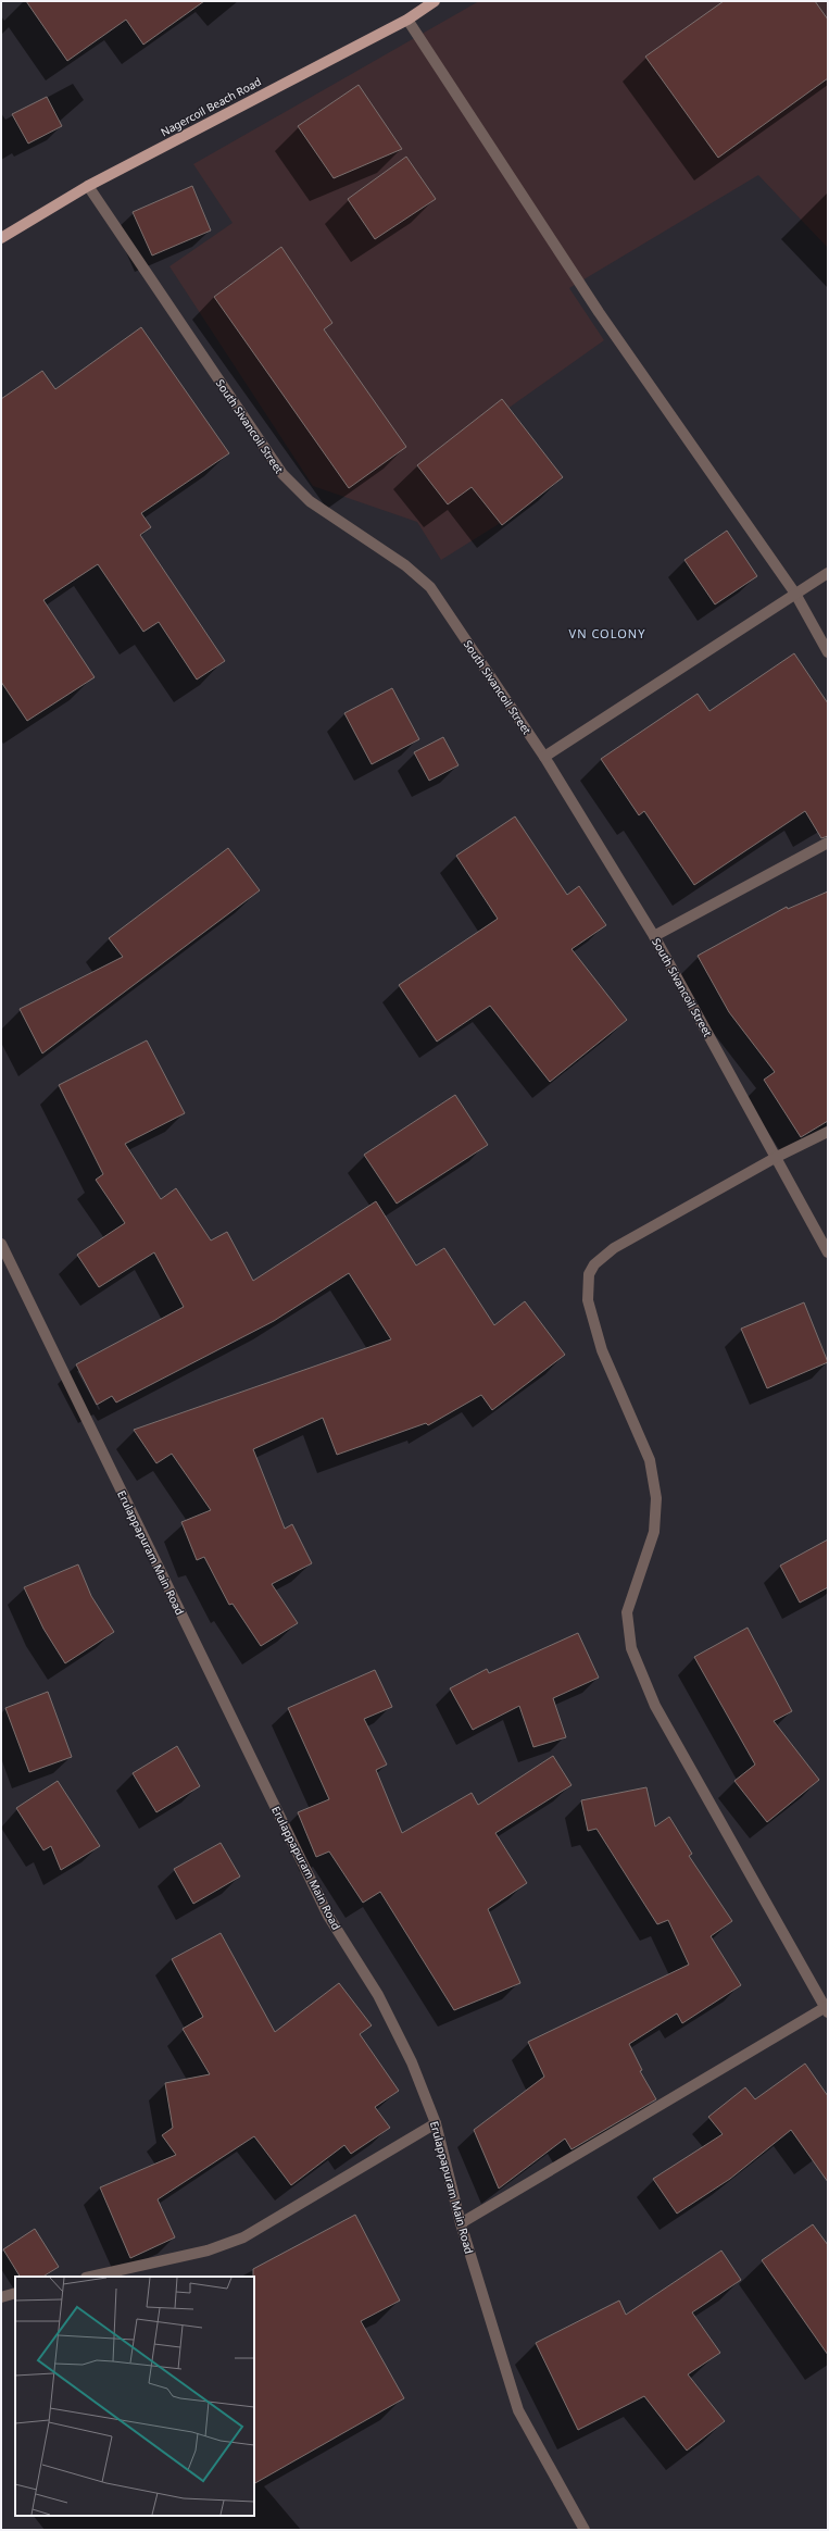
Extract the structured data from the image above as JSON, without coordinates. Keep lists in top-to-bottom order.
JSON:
{
  "streets": {
    "main road": ["Nagercoil Beach Road"],
    "street": ["South Sivancoil Street", "Erulappapuram Main Road"]
  },
  "crossings": [
    ["Nagercoil Beach Road", "South Sivancoil Street"]
  ],
  "districts": ["VN COLONY"]
}
